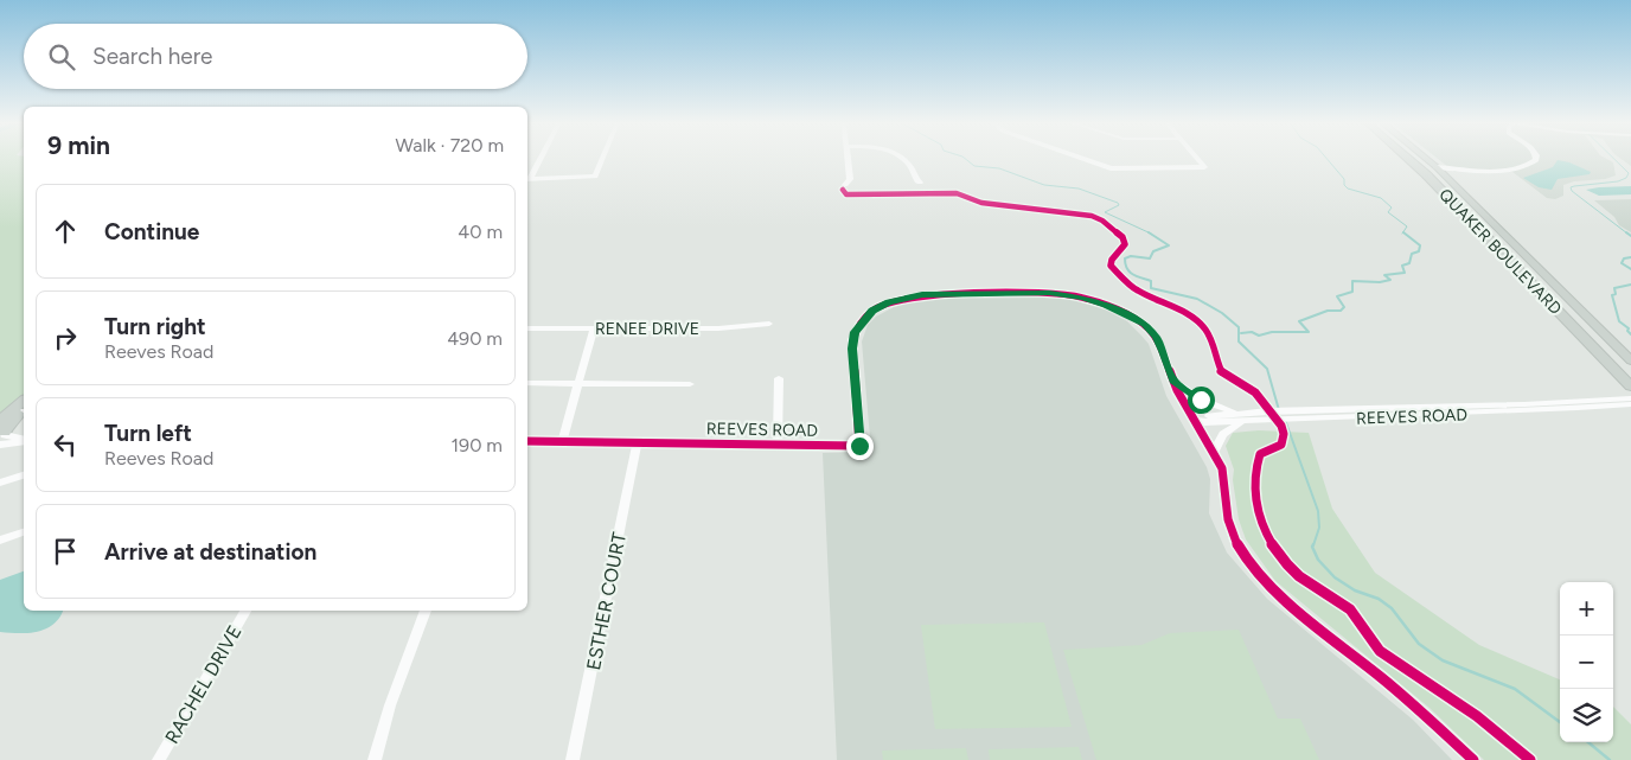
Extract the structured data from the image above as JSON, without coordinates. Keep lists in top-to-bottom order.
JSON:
{
  "streets": {
    "main road": ["QUAKER BOULEVARD"],
    "street": [
      "RENEE DRIVE",
      "REEVES ROAD",
      "ESTHER COURT",
      "RACHEL DRIVE"
    ]
  },
  "crossings": [
    ["REEVES ROAD", "ESTHER COURT"]
  ],
  "page": {
    "search": "Search here",
    "heading": ["9 min", "Walk · 720 m"],
    "list": [
      ["Continue", "40 m"],
      ["Turn right", "Reeves Road", "490 m"],
      ["Turn left", "Reeves Road", "190 m"],
      "Arrive at destination"
    ],
    "map_buttons": ["+", "−"]
  }
}
